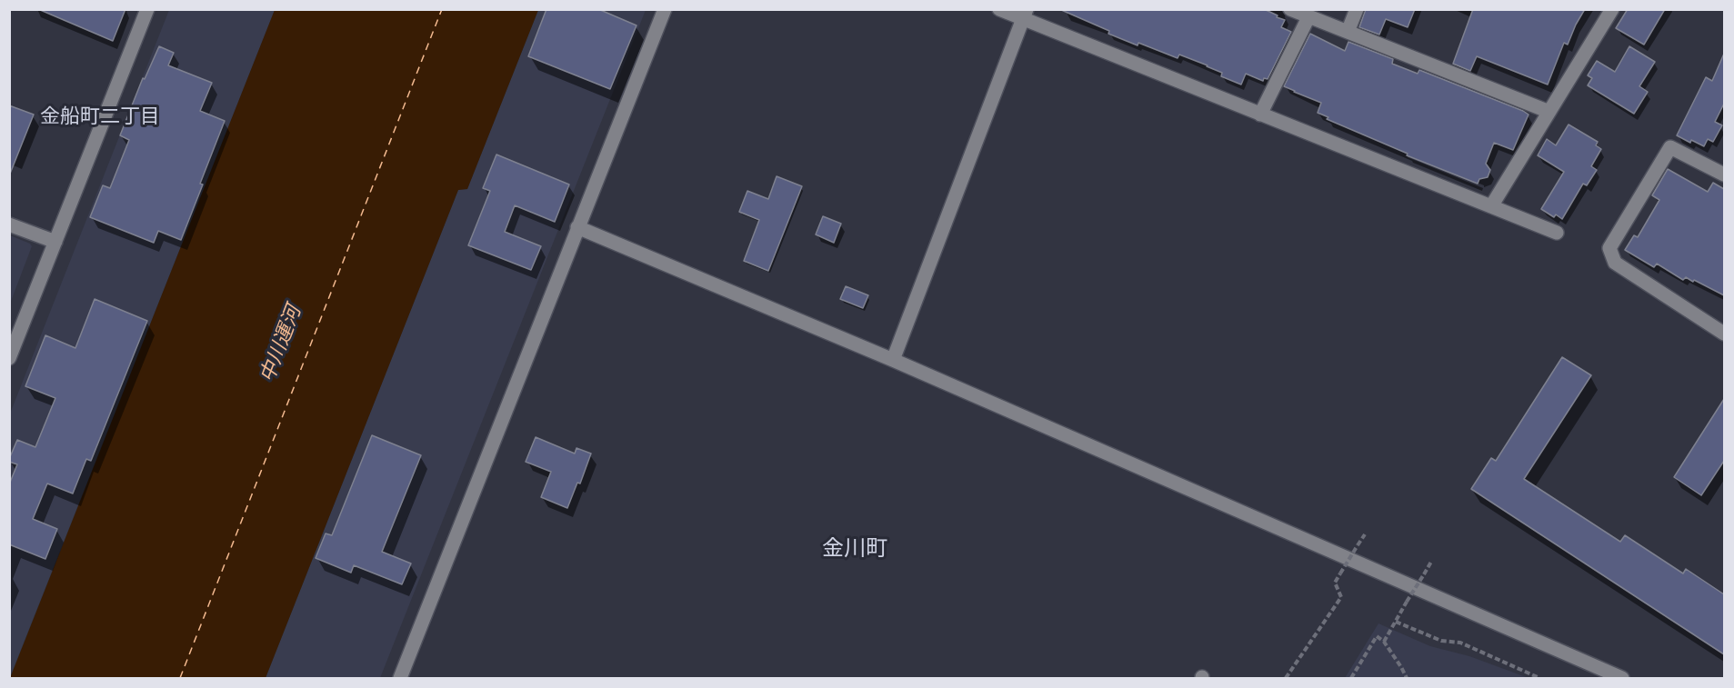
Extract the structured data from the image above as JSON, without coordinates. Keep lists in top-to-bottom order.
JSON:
{
  "districts": ["金船町二丁目", "金川町"],
  "water": ["中川運河"]
}
